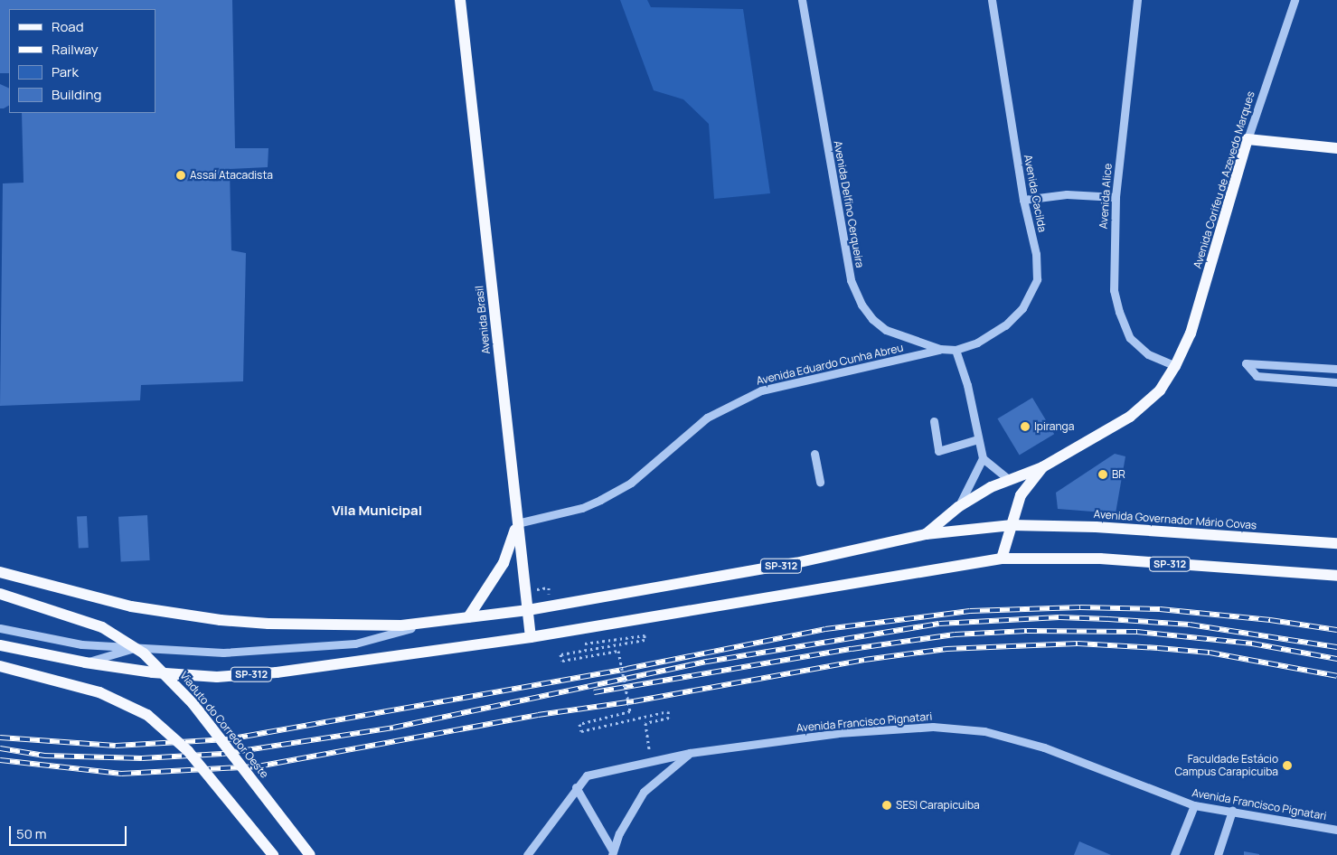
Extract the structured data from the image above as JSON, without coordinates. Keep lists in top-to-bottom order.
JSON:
{
  "streets": {
    "main road": [
      "Avenida Corifeu de Azevedo Marques",
      "Avenida Brasil",
      "Avenida Governador Mário Covas",
      "SP-312",
      "Viaduto do Corredor Oeste"
    ],
    "street": [
      "Avenida Cacilda",
      "Avenida Alice",
      "Avenida Delfino Cerqueira",
      "Avenida Eduardo Cunha Abreu",
      "Avenida Francisco Pignatari"
    ]
  },
  "crossings": [
    ["Avenida Corifeu de Azevedo Marques", "Avenida Alice"],
    ["Avenida Cacilda", "Avenida Delfino Cerqueira"],
    ["Avenida Delfino Cerqueira", "Avenida Eduardo Cunha Abreu"],
    ["Avenida Brasil", "Avenida Eduardo Cunha Abreu"],
    ["Avenida Brasil", "SP-312"],
    ["Avenida Governador Mário Covas", "SP-312"]
  ],
  "districts": ["Vila Municipal"],
  "places": [
    "Assaí Atacadista",
    "Ipiranga",
    "BR",
    "Faculdade Estácio Campus Carapicuiba",
    "SESI Carapicuiba"
  ],
  "legend": [
    "Road",
    "Railway",
    "Park",
    "Building"
  ],
  "scale_bar": "50 m"
}
